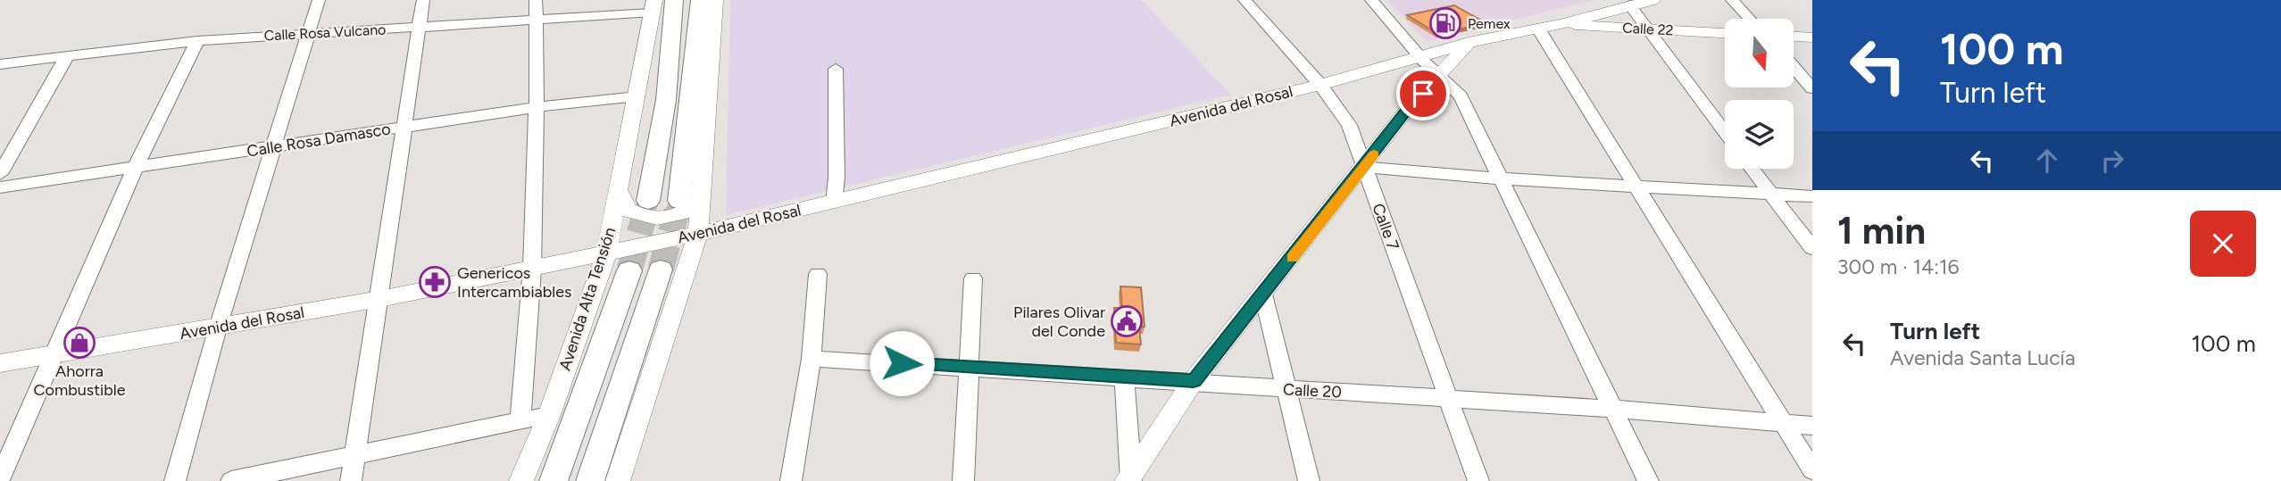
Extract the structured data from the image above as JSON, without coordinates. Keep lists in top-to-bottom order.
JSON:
{
  "streets": {
    "main road": ["Avenida Alta Tensión"],
    "street": [
      "Calle 22",
      "Calle Rosa Vulcano",
      "Avenida del Rosal",
      "Calle Rosa Damasco",
      "Calle 7",
      "Calle 20"
    ]
  },
  "crossings": [
    ["Calle 22", "Avenida del Rosal"],
    ["Calle Rosa Vulcano", "Avenida Alta Tensión"],
    ["Avenida del Rosal", "Calle 7"],
    ["Avenida del Rosal", "Avenida Alta Tensión"],
    ["Calle Rosa Damasco", "Avenida Alta Tensión"],
    ["Calle 7", "Calle 20"]
  ],
  "places": {
    "fuel station": ["Pemex"],
    "pharmacy": ["Genericos Intercambiables"],
    "public building": ["Pilares Olivar del Conde"],
    "shop": ["Ahorra Combustible"]
  },
  "north": "bottom",
  "page": {
    "turn": ["100 m", "Turn left"],
    "heading": ["1 min", "300 m · 14:16"],
    "list": [
      {
        "name": "Turn left",
        "note": "Avenida Santa Lucía",
        "value": "100 m"
      }
    ]
  }
}
